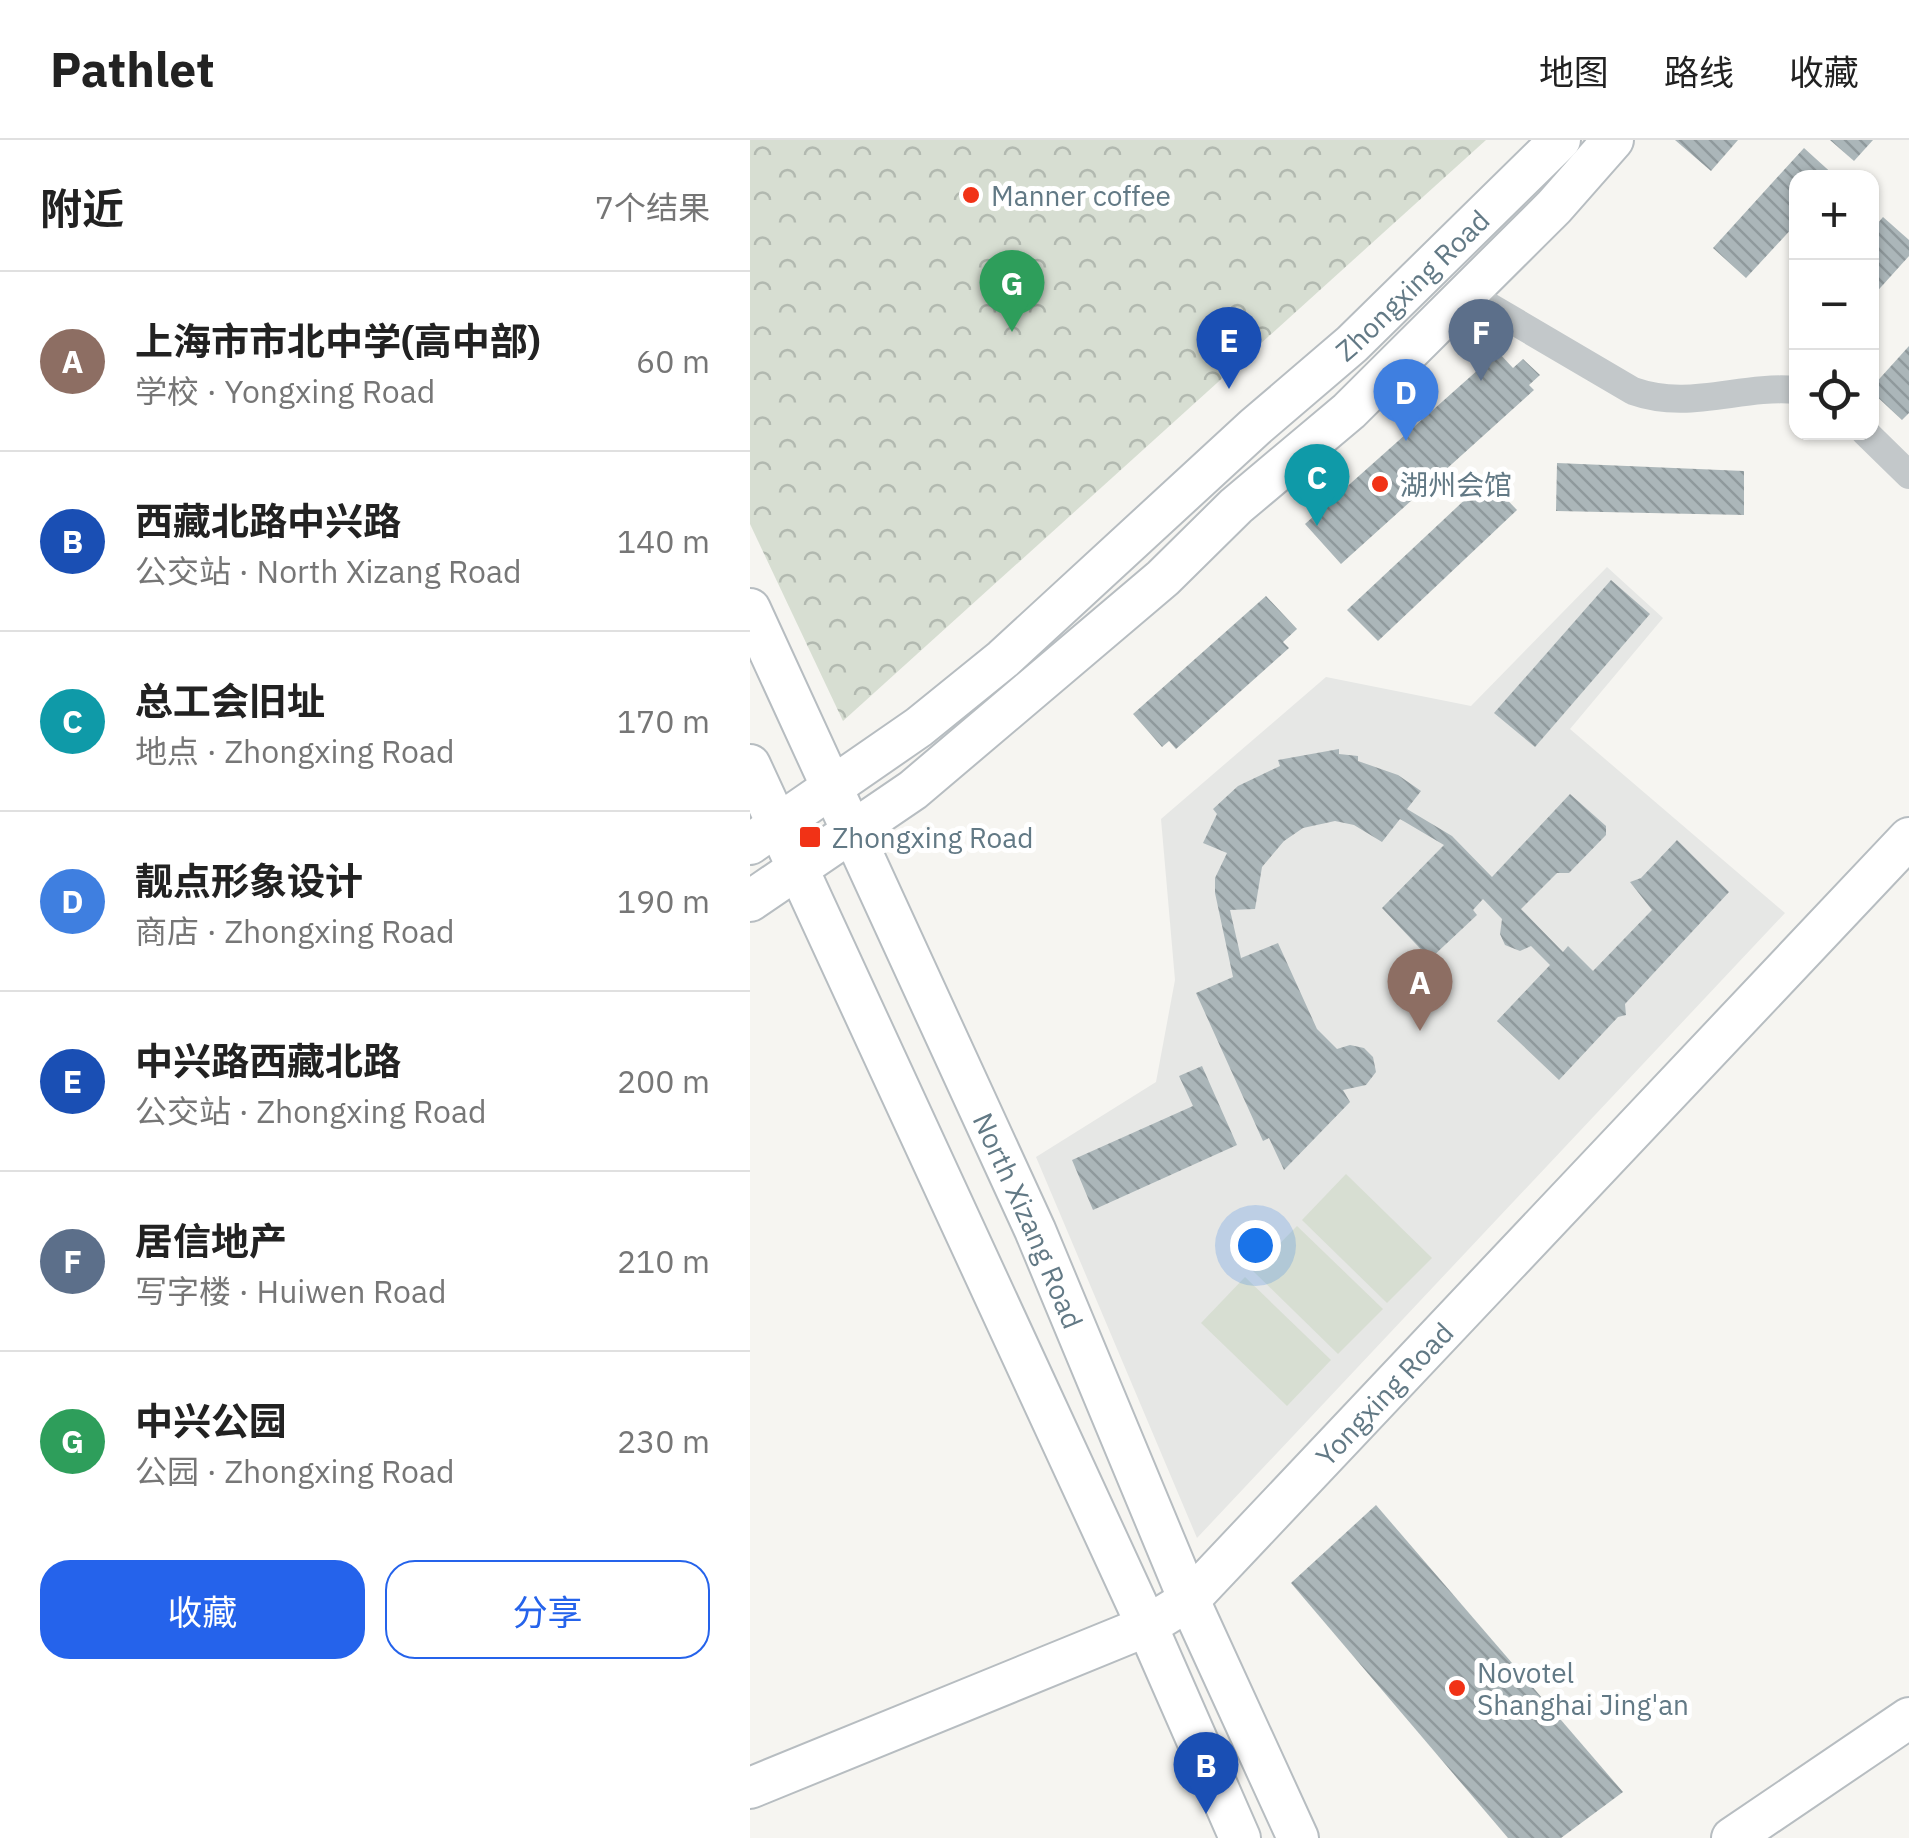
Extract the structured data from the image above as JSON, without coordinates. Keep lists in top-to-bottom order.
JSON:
{
  "streets": {
    "main road": ["Zhongxing Road", "North Xizang Road", "Yongxing Road"]
  },
  "crossings": [
    ["Zhongxing Road", "North Xizang Road"],
    ["North Xizang Road", "Yongxing Road"]
  ],
  "places": {
    "other": ["Manner coffee", "湖州会馆", "Novotel Shanghai Jing'an"],
    "transit": ["Zhongxing Road"]
  },
  "page": {
    "header": "Pathlet",
    "nav": ["地图", "路线", "收藏"],
    "heading": ["附近", "7个结果"],
    "map_buttons": ["+", "−"],
    "pins": [
      "G",
      "F",
      "E",
      "D",
      "C",
      "A",
      "B"
    ],
    "list": [
      {
        "mark": "A",
        "name": "上海市市北中学(高中部)",
        "note": "学校 · Yongxing Road",
        "value": "60 m"
      },
      {
        "mark": "B",
        "name": "西藏北路中兴路",
        "note": "公交站 · North Xizang Road",
        "value": "140 m"
      },
      {
        "mark": "C",
        "name": "总工会旧址",
        "note": "地点 · Zhongxing Road",
        "value": "170 m"
      },
      {
        "mark": "D",
        "name": "靓点形象设计",
        "note": "商店 · Zhongxing Road",
        "value": "190 m"
      },
      {
        "mark": "E",
        "name": "中兴路西藏北路",
        "note": "公交站 · Zhongxing Road",
        "value": "200 m"
      },
      {
        "mark": "F",
        "name": "居信地产",
        "note": "写字楼 · Huiwen Road",
        "value": "210 m"
      },
      {
        "mark": "G",
        "name": "中兴公园",
        "note": "公园 · Zhongxing Road",
        "value": "230 m"
      }
    ],
    "buttons": ["收藏", "分享"]
  }
}
